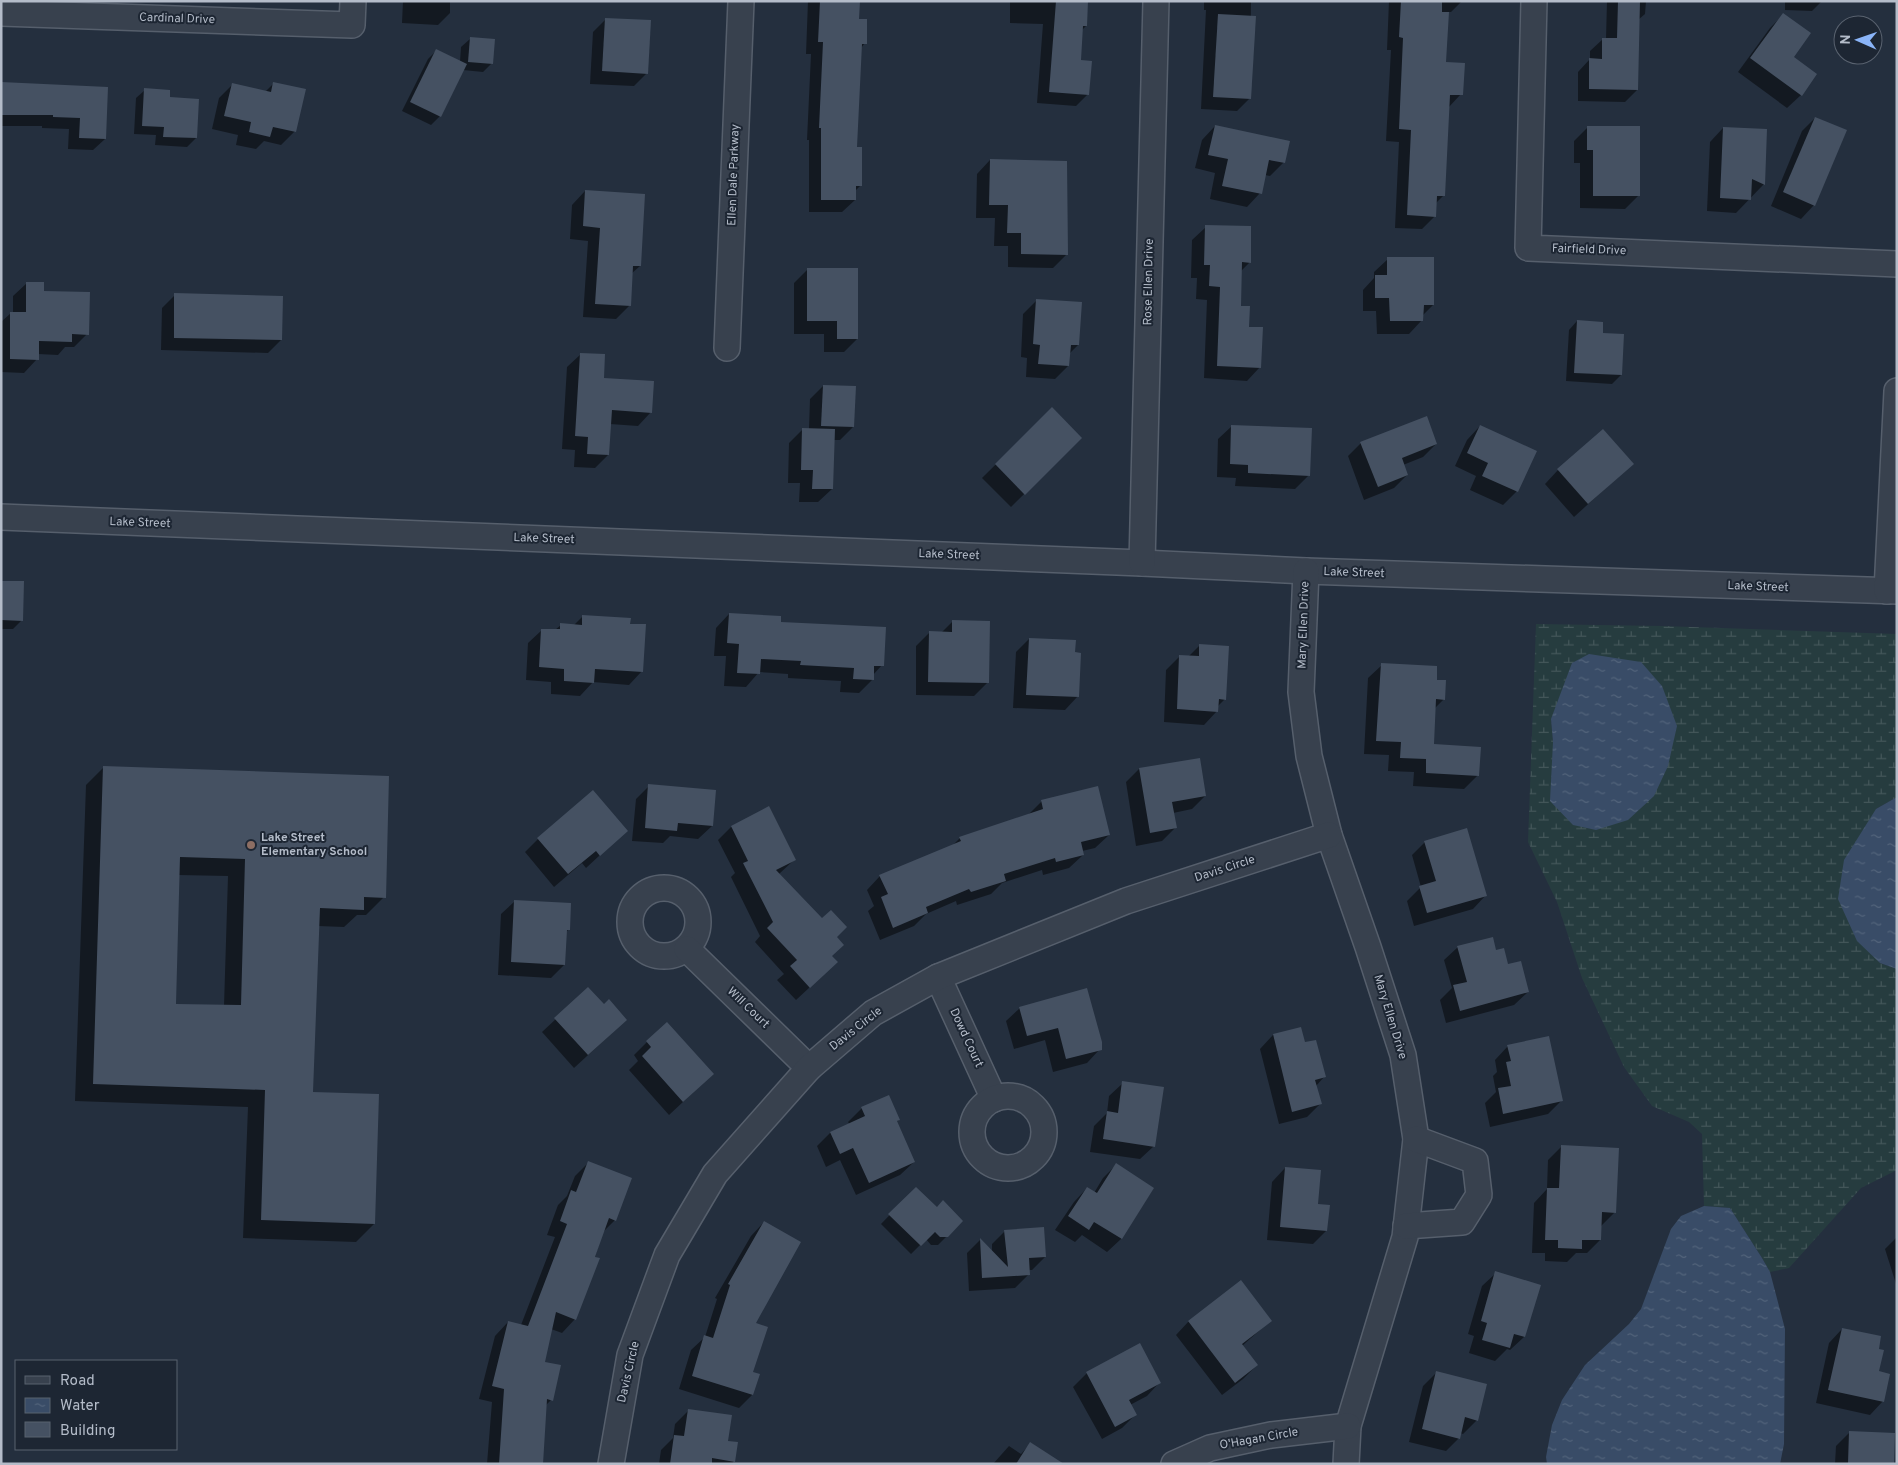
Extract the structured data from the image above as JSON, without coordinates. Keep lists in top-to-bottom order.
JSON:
{
  "streets": {
    "street": [
      "Cardinal Drive",
      "Ellen Dale Parkway",
      "Fairfield Drive",
      "Rose Ellen Drive",
      "Lake Street",
      "Mary Ellen Drive",
      "Davis Circle",
      "Will Court",
      "Dowd Court",
      "O'Hagan Circle"
    ]
  },
  "crossings": [
    ["Rose Ellen Drive", "Lake Street"],
    ["Lake Street", "Mary Ellen Drive"],
    ["Mary Ellen Drive", "Davis Circle"],
    ["Mary Ellen Drive", "O'Hagan Circle"],
    ["Davis Circle", "Will Court"],
    ["Davis Circle", "Dowd Court"]
  ],
  "places": ["Lake Street Elementary School"],
  "legend": ["Road", "Water", "Building"],
  "north": "left"
}
